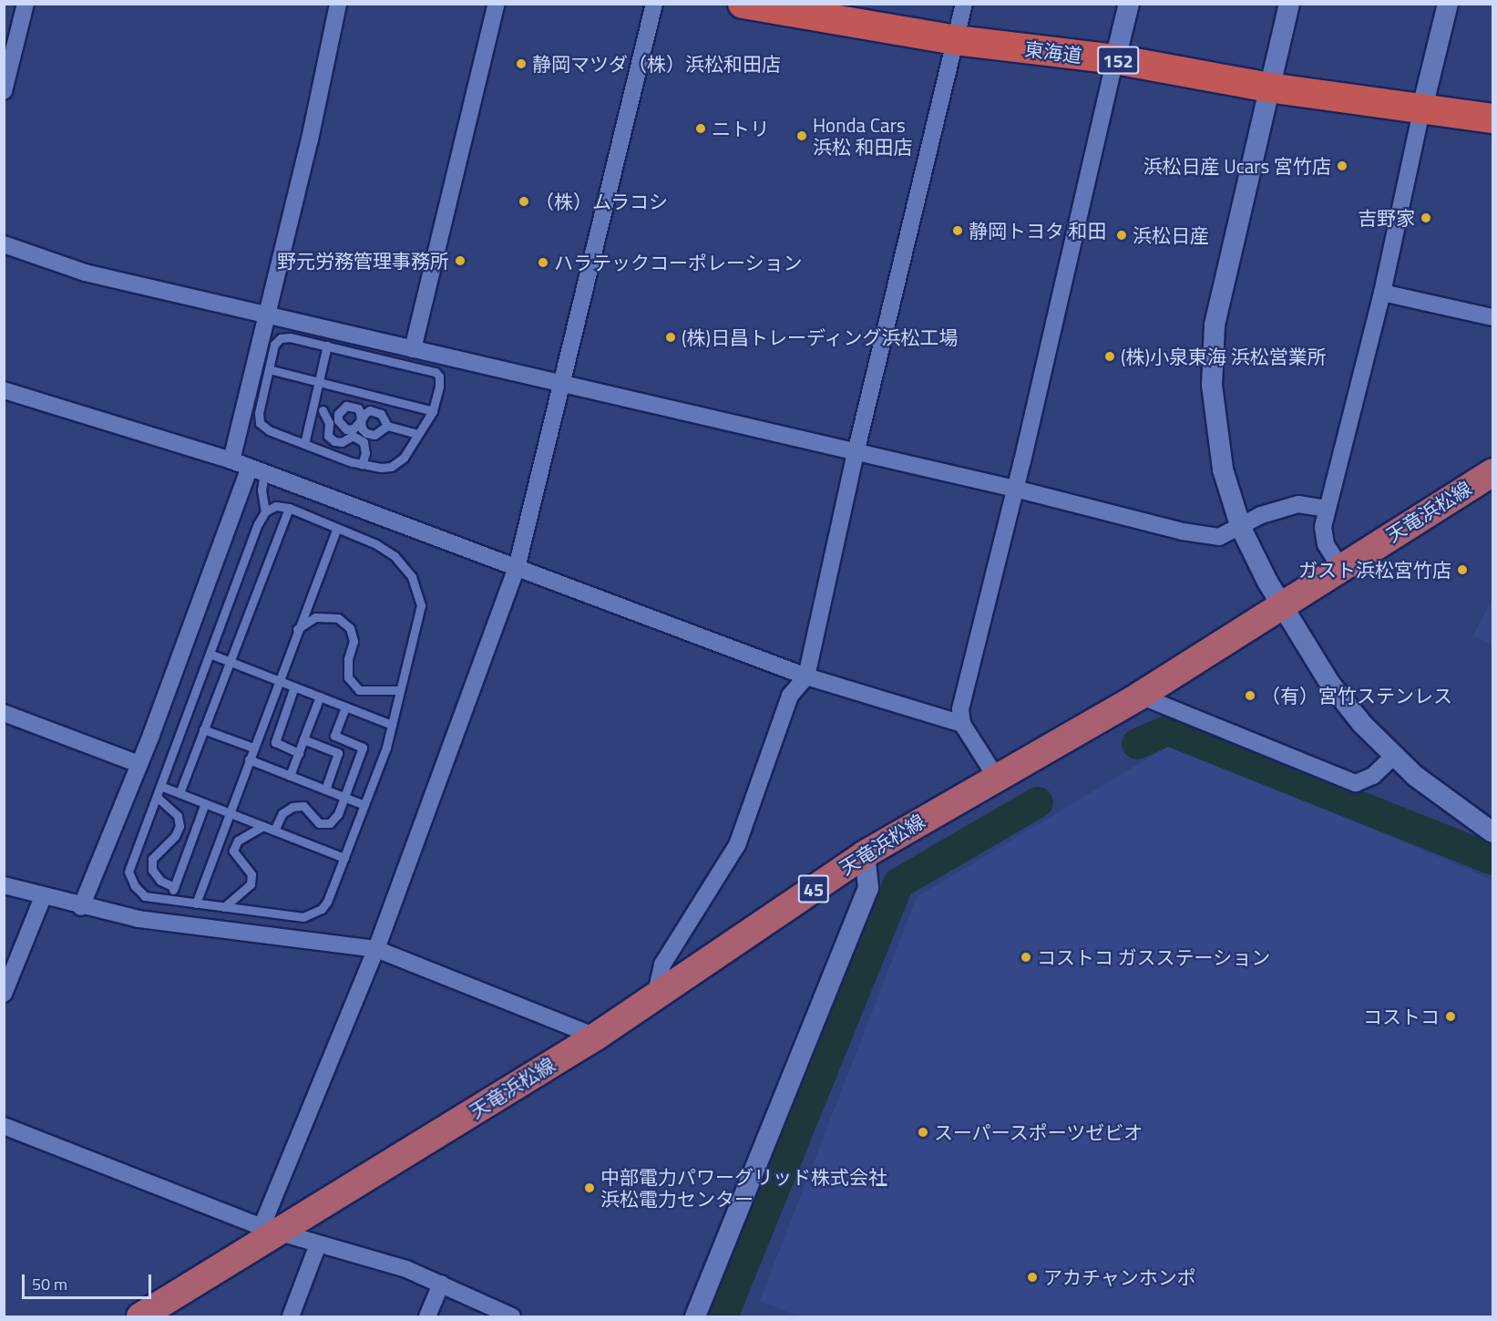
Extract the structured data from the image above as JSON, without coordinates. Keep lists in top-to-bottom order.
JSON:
{
  "streets": {
    "highway": ["東海道", "152"],
    "main road": ["天竜浜松線", "45"]
  },
  "places": [
    "静岡マツダ（株）浜松和田店",
    "ニトリ",
    "Honda Cars 浜松 和田店",
    "浜松日産 Ucars 宮竹店",
    "（株）ムラコシ",
    "吉野家",
    "静岡トヨタ 和田",
    "浜松日産",
    "野元労務管理事務所",
    "ハラテックコーポレーション",
    "(株)日昌トレーディング浜松工場",
    "(株)小泉東海 浜松営業所",
    "ガスト浜松宮竹店",
    "（有）宮竹ステンレス",
    "コストコ ガスステーション",
    "コストコ",
    "スーパースポーツゼビオ",
    "中部電力パワーグリッド株式会社 浜松電力センター",
    "アカチャンホンポ"
  ],
  "scale_bar": "50 m"
}
